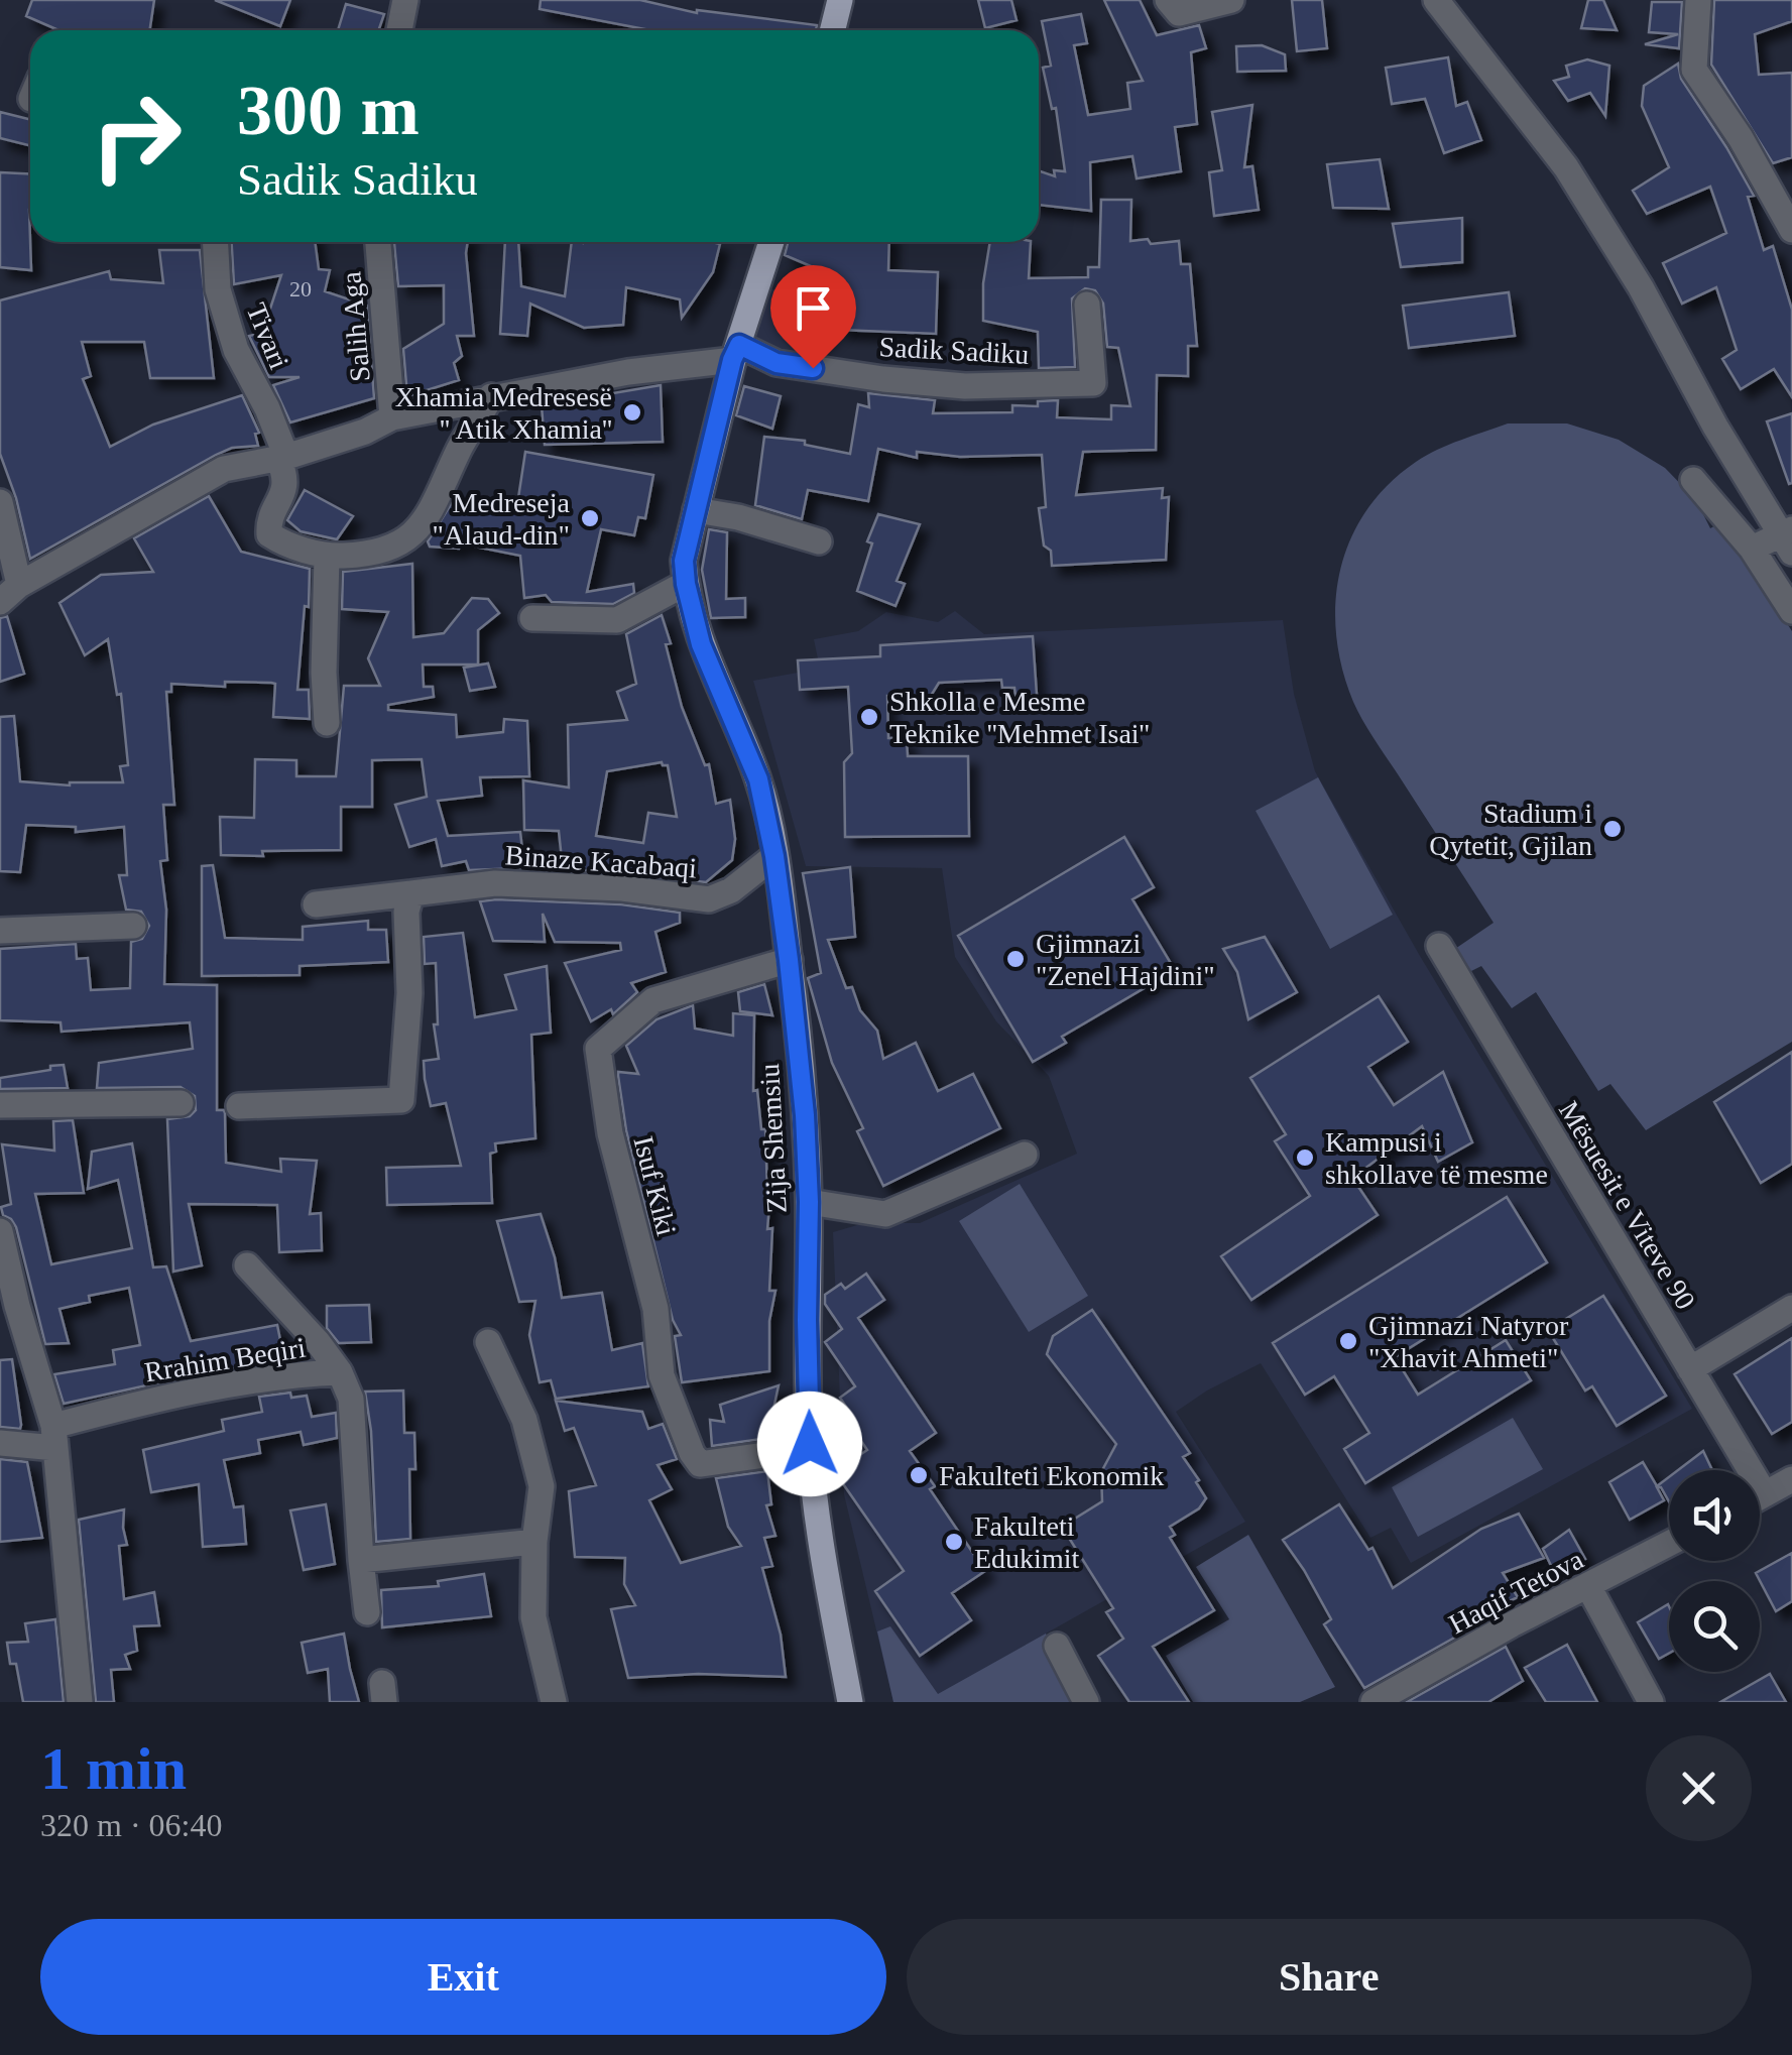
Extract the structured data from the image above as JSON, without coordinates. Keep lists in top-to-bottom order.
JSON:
{
  "streets": {
    "main road": ["Zija Shemsiu"],
    "street": [
      "Salih Aga",
      "Tivari",
      "Sadik Sadiku",
      "Binaze Kacabaqi",
      "Isuf Kiki",
      "Mësuesit e Viteve 90",
      "Rrahim Beqiri",
      "Haqif Tetova"
    ]
  },
  "crossings": [
    ["Sadik Sadiku", "Zija Shemsiu"],
    ["Binaze Kacabaqi", "Zija Shemsiu"],
    ["Zija Shemsiu", "Isuf Kiki"]
  ],
  "places": [
    "Xhamia Medresesë '' Atik Xhamia''",
    "Medreseja \"Alaud-din\"",
    "Shkolla e Mesme Teknike ''Mehmet Isai''",
    "Stadium i Qytetit, Gjilan",
    "Gjimnazi \"Zenel Hajdini\"",
    "Kampusi i shkollave të mesme",
    "Gjimnazi Natyror \"Xhavit Ahmeti\"",
    "Fakulteti Ekonomik",
    "Fakulteti Edukimit"
  ],
  "house_numbers": ["20"],
  "page": {
    "turn": ["300 m", "Sadik Sadiku"],
    "heading": ["1 min", "320 m · 06:40"],
    "buttons": ["Exit", "Share"]
  }
}
